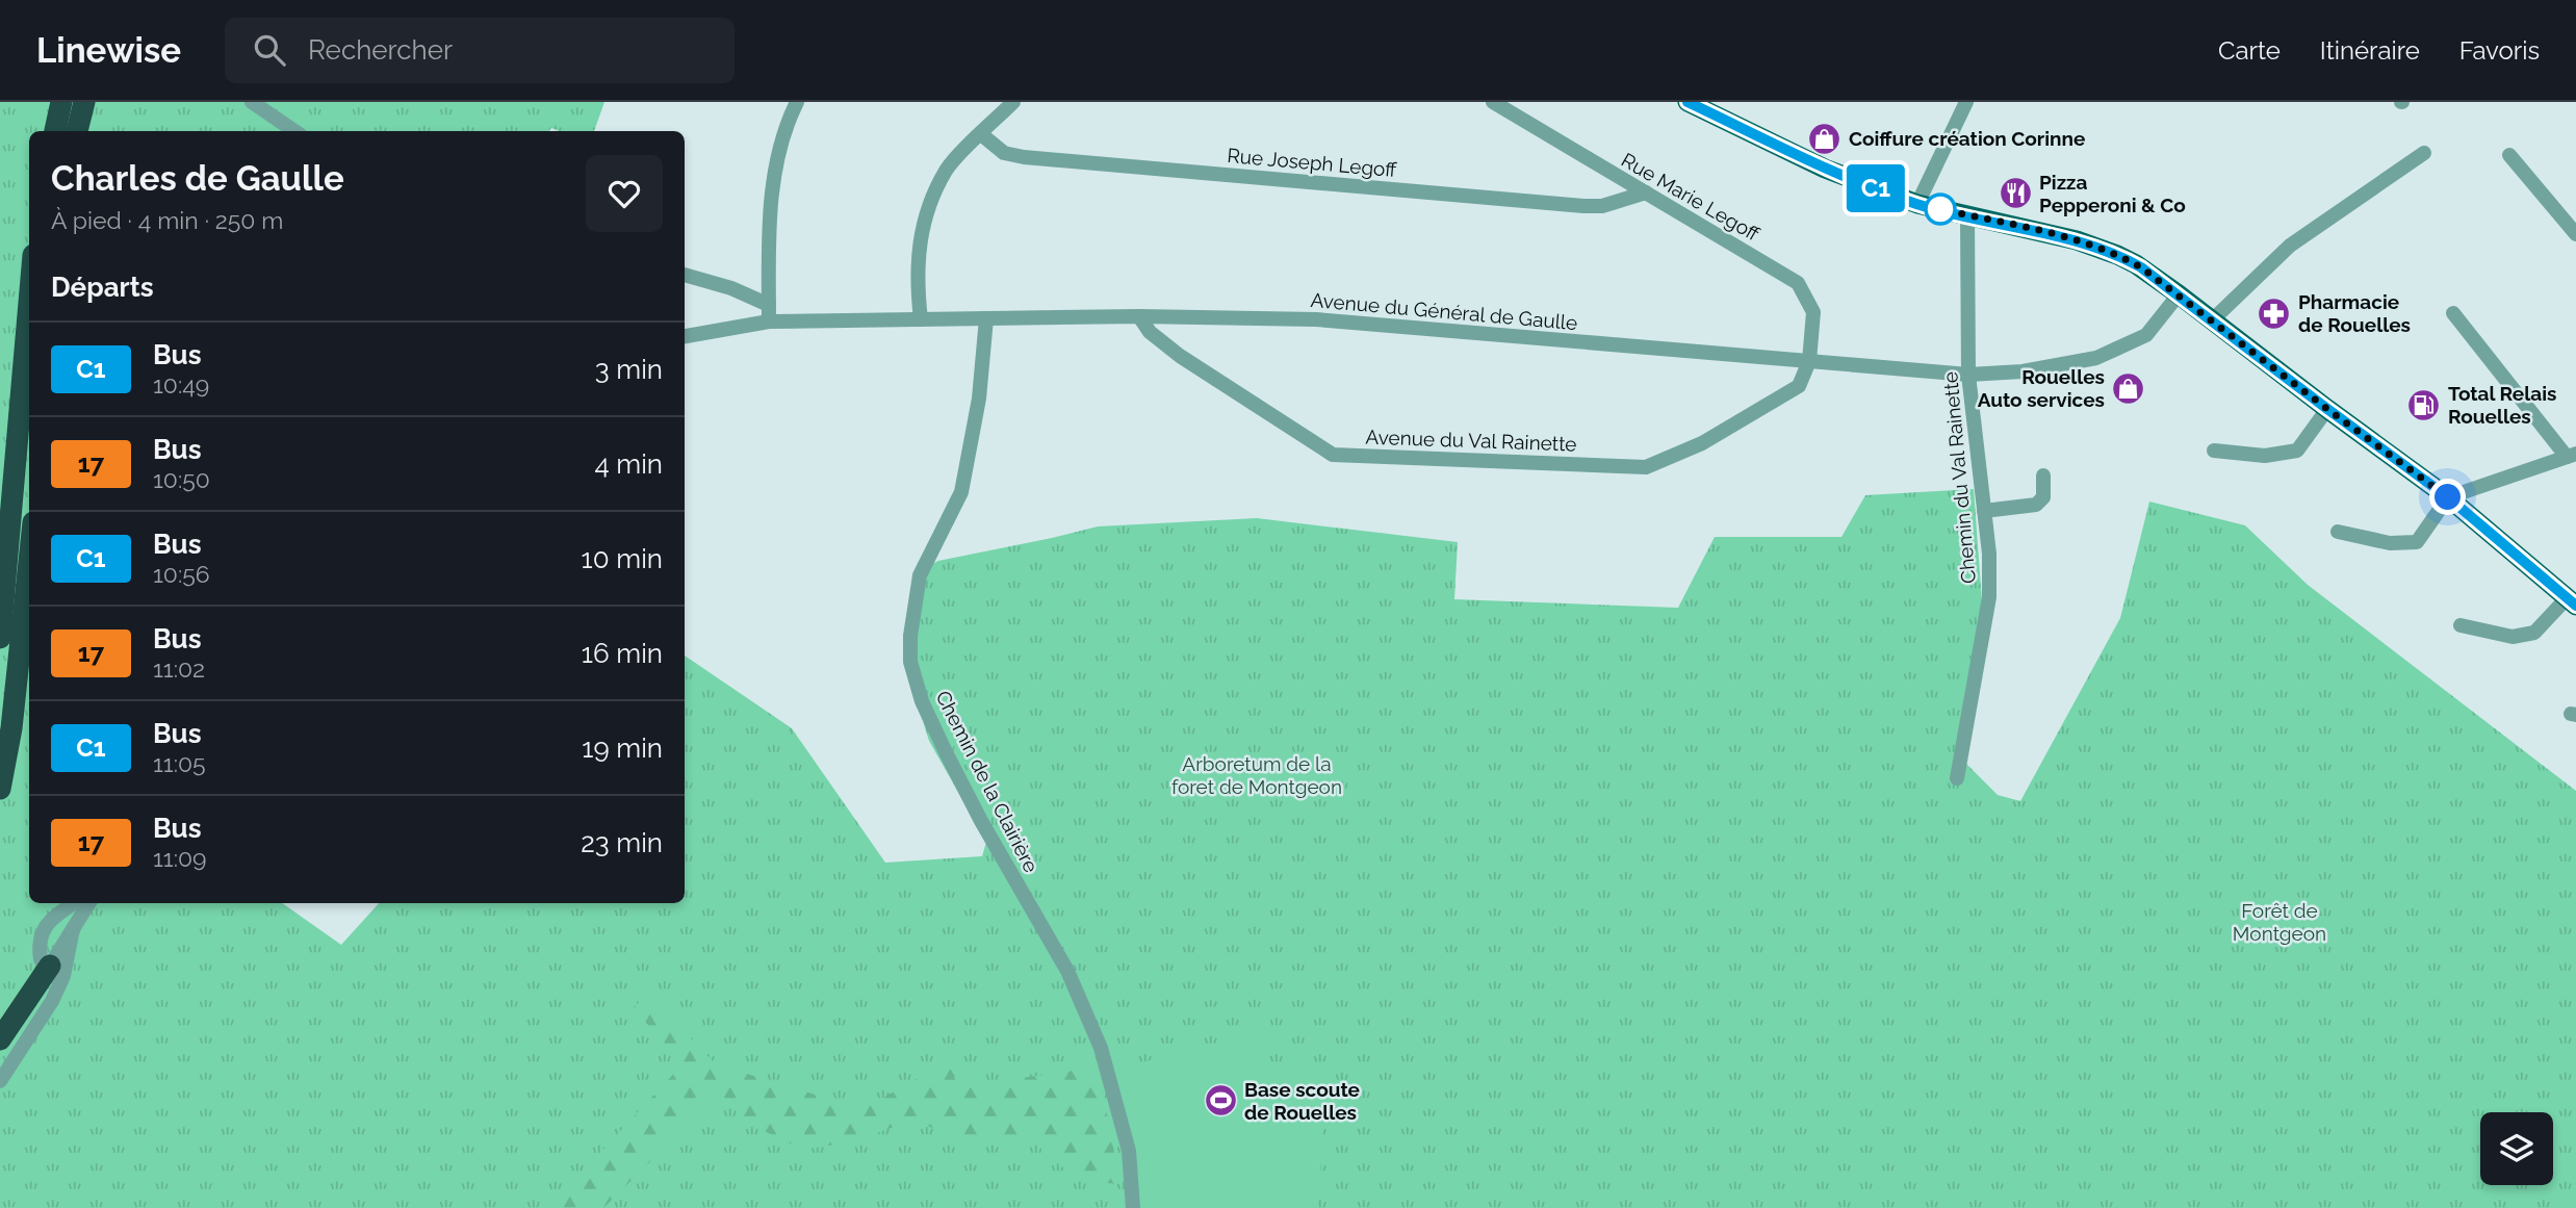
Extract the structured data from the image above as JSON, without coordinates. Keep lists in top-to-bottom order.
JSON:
{
  "streets": {
    "street": [
      "Rue Joseph Legoff",
      "Rue Marie Legoff",
      "Avenue du Général de Gaulle",
      "Avenue du Val Rainette",
      "Chemin du Val Rainette",
      "Chemin de la Clairière"
    ]
  },
  "crossings": [
    ["Rue Joseph Legoff", "Rue Marie Legoff"],
    ["Rue Marie Legoff", "Avenue du Général de Gaulle"],
    ["Rue Marie Legoff", "Avenue du Val Rainette"],
    ["Avenue du Général de Gaulle", "Avenue du Val Rainette"],
    ["Avenue du Général de Gaulle", "Chemin du Val Rainette"],
    ["Avenue du Général de Gaulle", "Chemin de la Clairière"]
  ],
  "parks": ["Arboretum de la foret de Montgeon", "Forêt de Montgeon"],
  "places": {
    "shop": ["Coiffure création Corinne", "Rouelles Auto services"],
    "restaurant": ["Pizza Pepperoni & Co"],
    "pharmacy": ["Pharmacie de Rouelles"],
    "fuel station": ["Total Relais Rouelles"],
    "sports": ["Base scoute de Rouelles"]
  },
  "lines": ["bus line C1"],
  "page": {
    "header": "Linewise",
    "search": "Rechercher",
    "nav": ["Carte", "Itinéraire", "Favoris"],
    "on_map": "C1",
    "heading": [
      ["Charles de Gaulle", "À pied · 4 min · 250 m"],
      "Départs"
    ],
    "list": [
      {
        "mark": "C1",
        "name": "Bus",
        "note": "10:49",
        "value": "3 min"
      },
      {
        "mark": "17",
        "name": "Bus",
        "note": "10:50",
        "value": "4 min"
      },
      {
        "mark": "C1",
        "name": "Bus",
        "note": "10:56",
        "value": "10 min"
      },
      {
        "mark": "17",
        "name": "Bus",
        "note": "11:02",
        "value": "16 min"
      },
      {
        "mark": "C1",
        "name": "Bus",
        "note": "11:05",
        "value": "19 min"
      },
      {
        "mark": "17",
        "name": "Bus",
        "note": "11:09",
        "value": "23 min"
      }
    ]
  }
}
